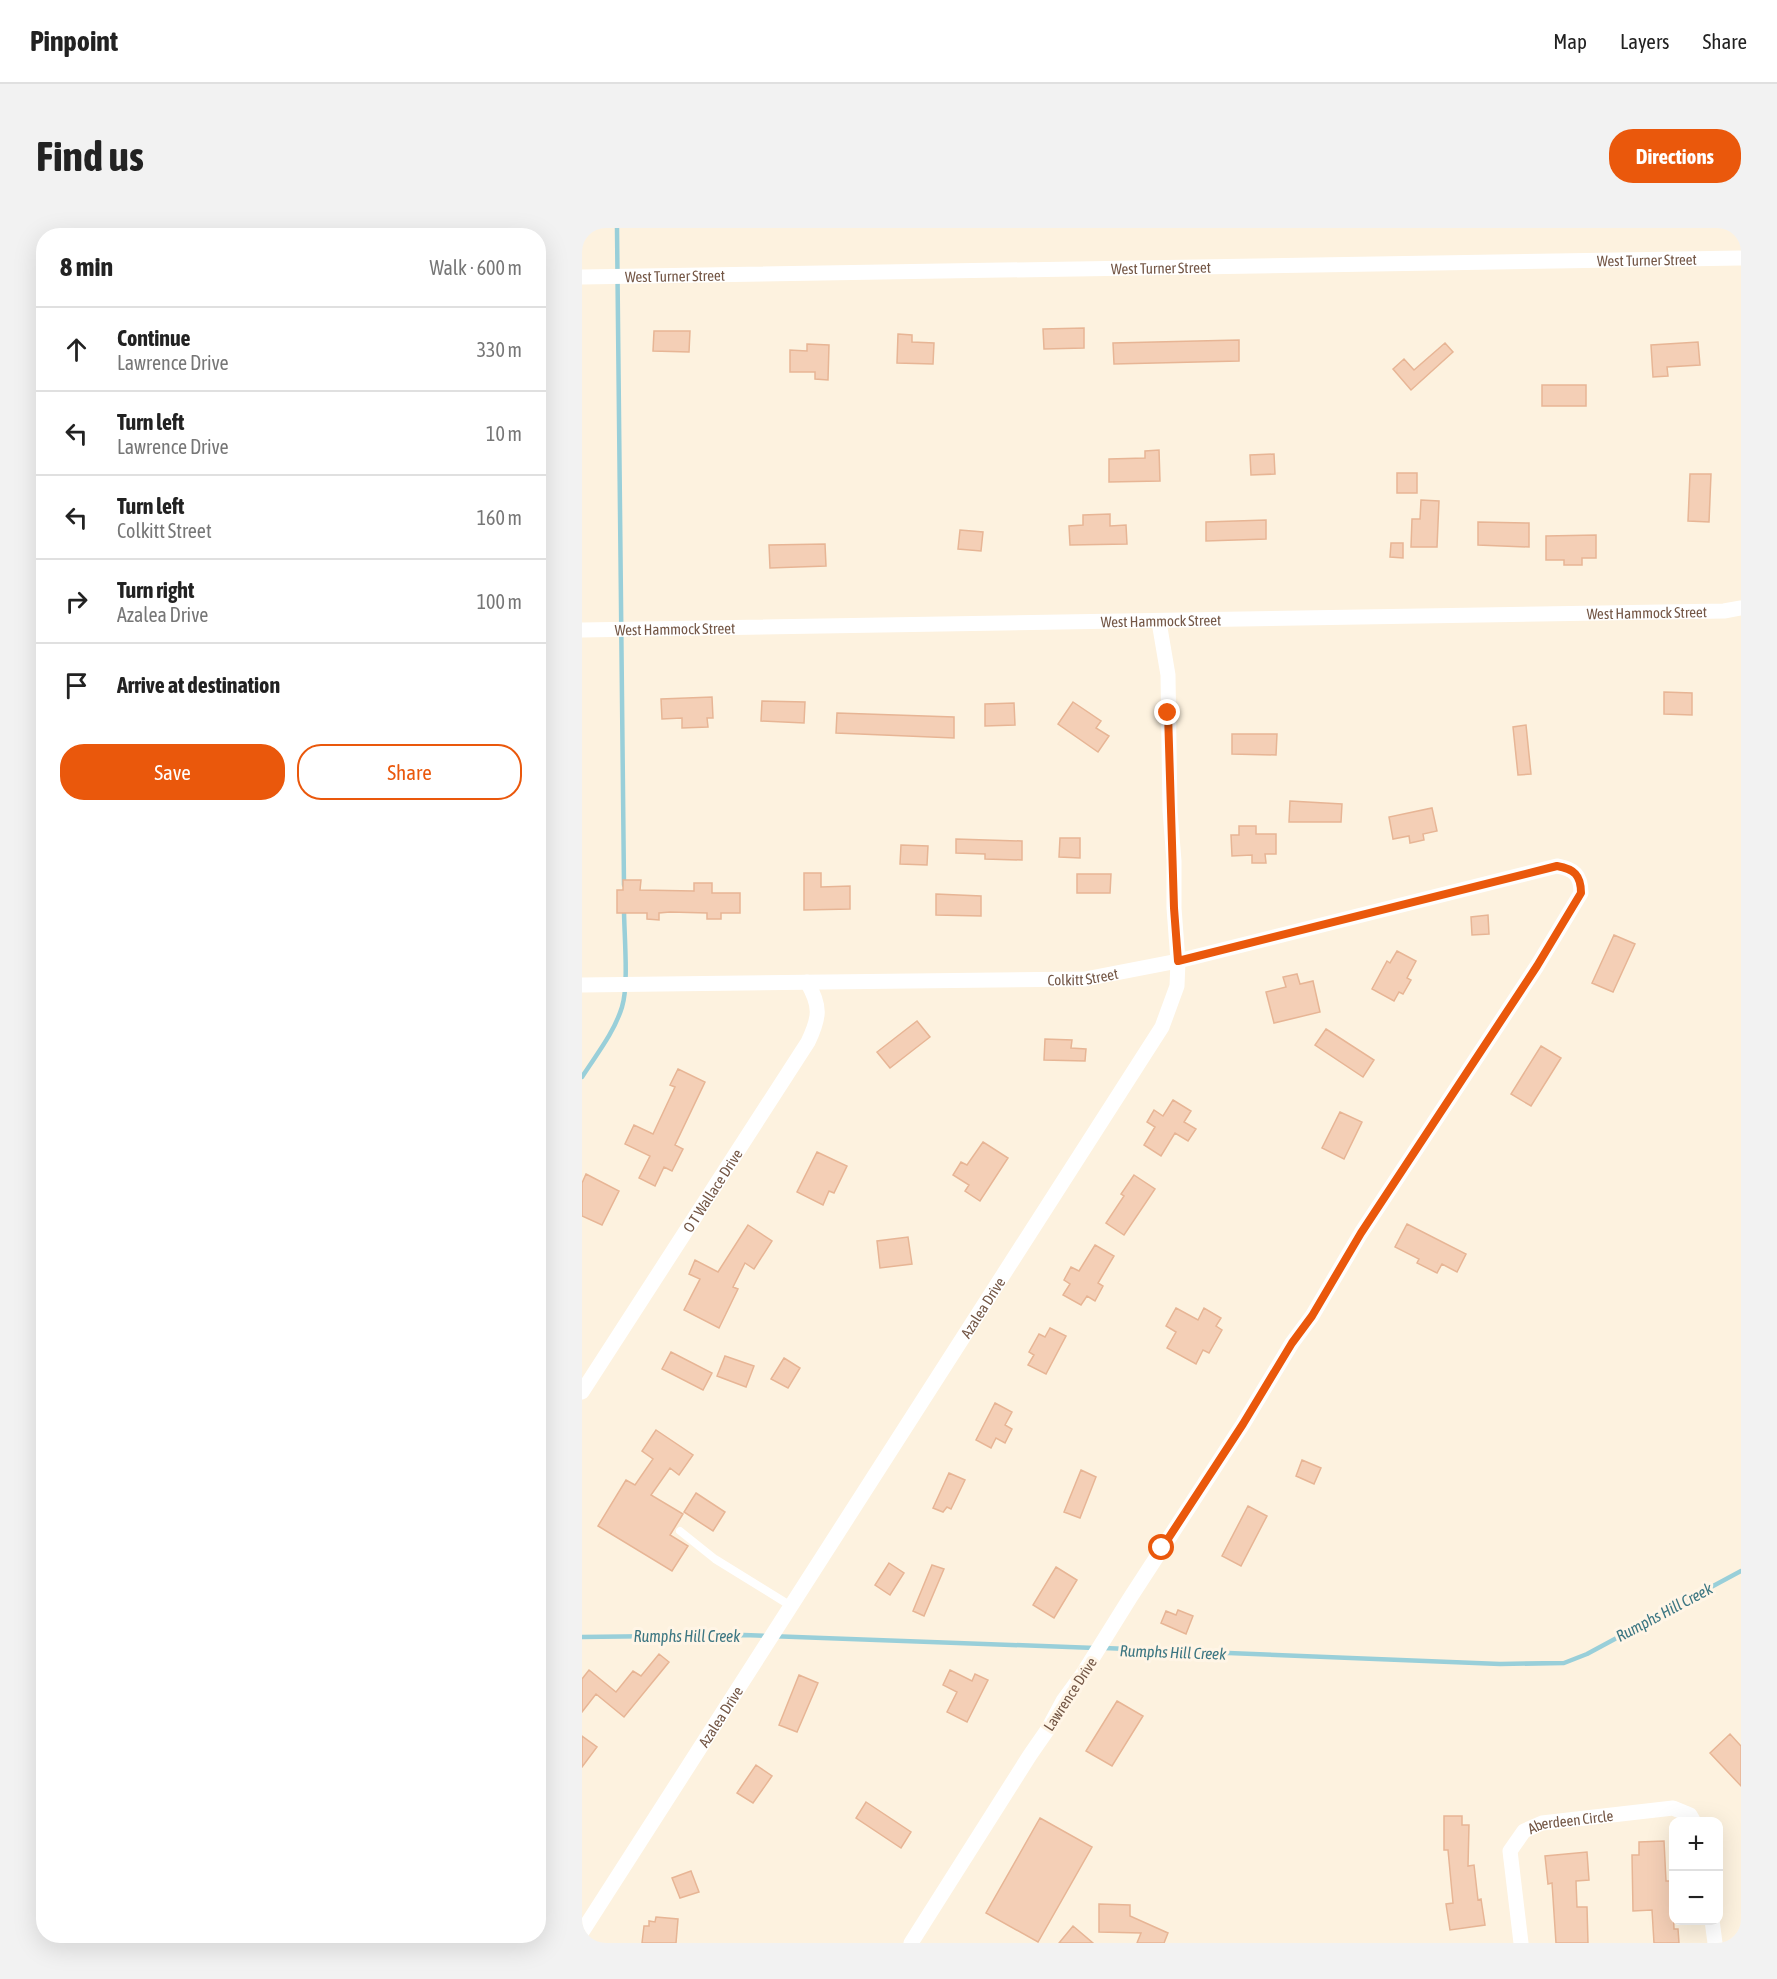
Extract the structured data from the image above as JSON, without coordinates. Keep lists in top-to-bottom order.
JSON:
{
  "streets": {
    "street": [
      "West Turner Street",
      "West Hammock Street",
      "Colkitt Street",
      "O T Wallace Drive",
      "Azalea Drive",
      "Lawrence Drive",
      "Aberdeen Circle"
    ]
  },
  "crossings": [
    ["West Hammock Street", "Azalea Drive"],
    ["Colkitt Street", "O T Wallace Drive"],
    ["Colkitt Street", "Azalea Drive"],
    ["Colkitt Street", "Lawrence Drive"]
  ],
  "water": ["Rumphs Hill Creek"],
  "page": {
    "header": "Pinpoint",
    "nav": ["Map", "Layers", "Share"],
    "buttons": [
      "Directions",
      ["Save", "Share"]
    ],
    "title": "Find us",
    "heading": ["8 min", "Walk · 600 m"],
    "list": [
      ["Continue", "Lawrence Drive", "330 m"],
      ["Turn left", "Lawrence Drive", "10 m"],
      ["Turn left", "Colkitt Street", "160 m"],
      ["Turn right", "Azalea Drive", "100 m"],
      "Arrive at destination"
    ],
    "map_buttons": ["+", "−"]
  }
}
